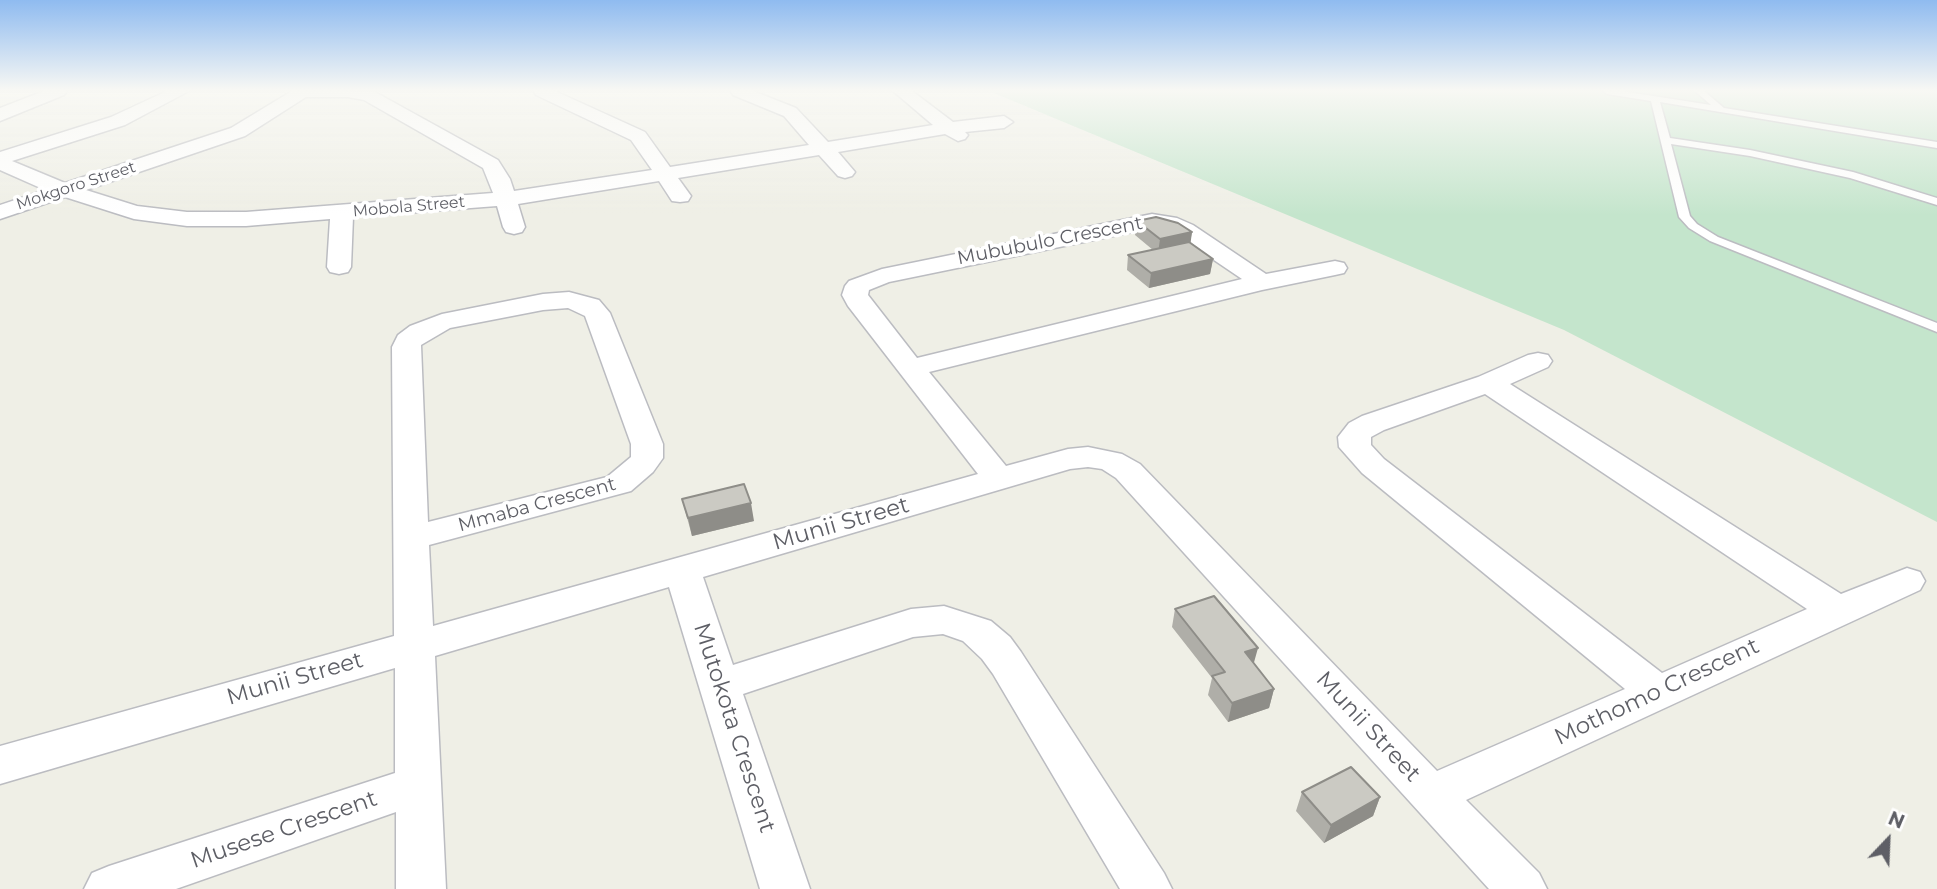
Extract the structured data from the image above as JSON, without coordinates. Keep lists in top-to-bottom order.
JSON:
{
  "streets": {
    "street": [
      "Mokgoro Street",
      "Mobola Street",
      "Mububulo Crescent",
      "Mmaba Crescent",
      "Munii Street",
      "Mothomo Crescent",
      "Mutokota Crescent",
      "Musese Crescent"
    ]
  },
  "crossings": [
    ["Mokgoro Street", "Mobola Street"],
    ["Mububulo Crescent", "Munii Street"],
    ["Mmaba Crescent", "Munii Street"],
    ["Munii Street", "Mothomo Crescent"],
    ["Munii Street", "Mutokota Crescent"]
  ],
  "north": "top right"
}
